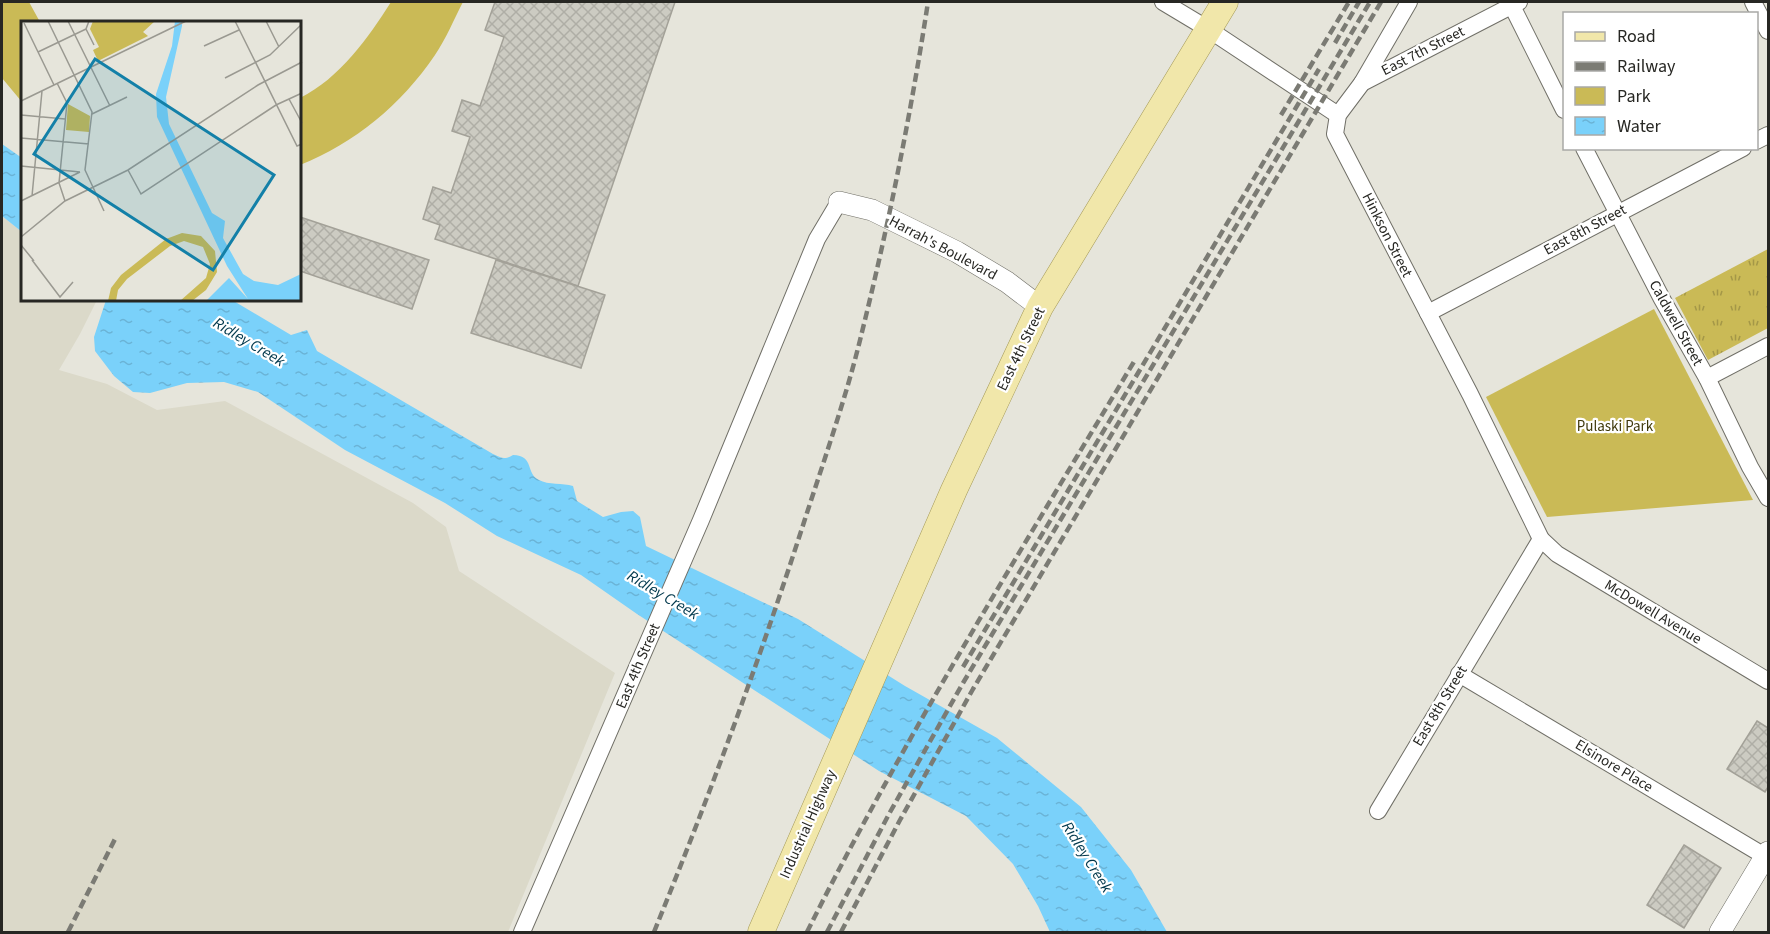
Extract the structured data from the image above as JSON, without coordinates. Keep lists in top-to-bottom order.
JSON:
{
  "streets": {
    "main road": ["East 4th Street", "Industrial Highway"],
    "street": [
      "East 7th Street",
      "East 8th Street",
      "Hinkson Street",
      "Harrah's Boulevard",
      "Caldwell Street",
      "McDowell Avenue",
      "Elsinore Place"
    ]
  },
  "crossings": [
    ["East 7th Street", "Hinkson Street"],
    ["East 8th Street", "Hinkson Street"],
    ["East 8th Street", "Caldwell Street"],
    ["East 8th Street", "McDowell Avenue"],
    ["East 8th Street", "Elsinore Place"],
    ["Hinkson Street", "McDowell Avenue"],
    ["Harrah's Boulevard", "East 4th Street"],
    ["East 4th Street", "Industrial Highway"]
  ],
  "water": ["Ridley Creek"],
  "parks": ["Pulaski Park"],
  "legend": [
    "Road",
    "Railway",
    "Park",
    "Water"
  ]
}
